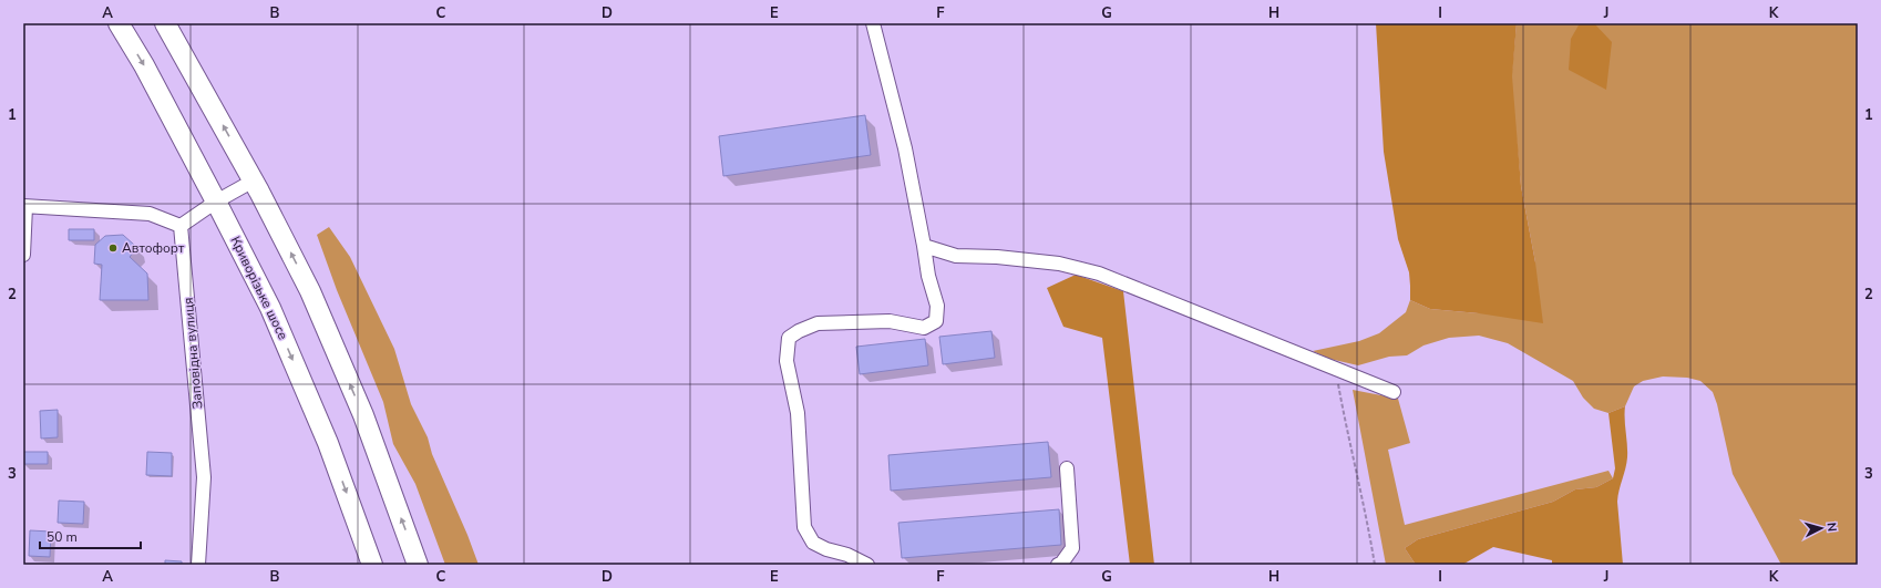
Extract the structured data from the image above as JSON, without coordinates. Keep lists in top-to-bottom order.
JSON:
{
  "streets": {
    "highway": ["Криворізьке шосе"],
    "street": ["Заповідна вулиця"]
  },
  "places": ["Автофорт"],
  "scale_bar": "50 m",
  "north": "right",
  "grid": {
    "columns": [
      "A",
      "B",
      "C",
      "D",
      "E",
      "F",
      "G",
      "H",
      "I",
      "J",
      "K"
    ],
    "rows": ["1", "2", "3"]
  }
}
